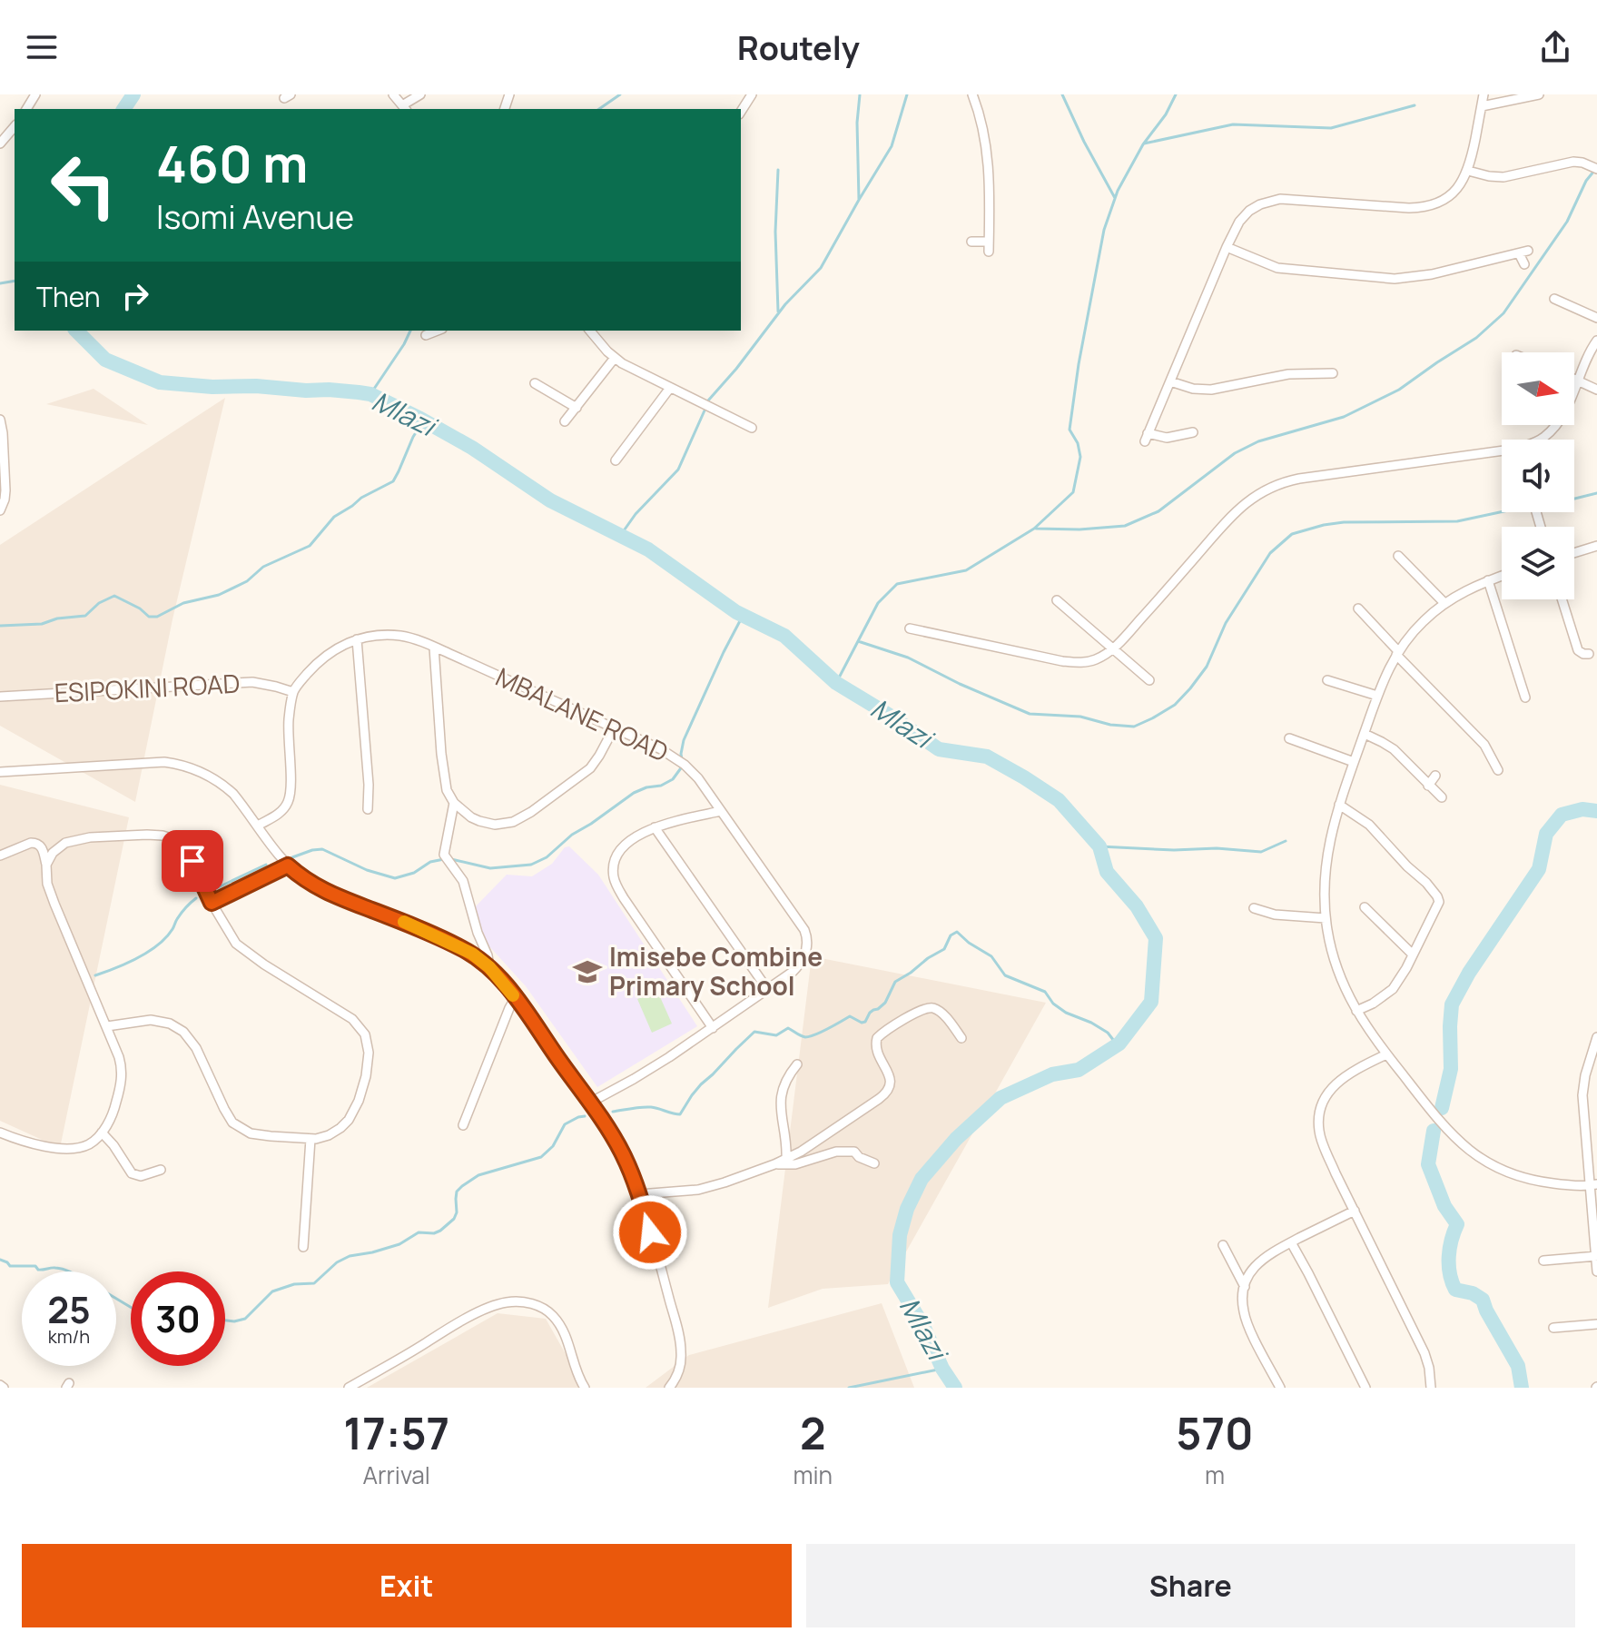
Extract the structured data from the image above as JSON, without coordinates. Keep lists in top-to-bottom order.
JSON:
{
  "streets": {
    "street": ["ESIPOKINI ROAD", "MBALANE ROAD"]
  },
  "crossings": [
    ["ESIPOKINI ROAD", "MBALANE ROAD"]
  ],
  "water": ["Mlazi"],
  "places": {
    "school or university": ["Imisebe Combine Primary School"]
  },
  "north": "right",
  "page": {
    "header": "Routely",
    "turn": ["460 m", "Isomi Avenue"],
    "then": "Then",
    "speed": "25 km/h",
    "limit": "30",
    "eta": [
      "17:57",
      "Arrival",
      "2",
      "min",
      "570",
      "m"
    ],
    "buttons": ["Exit", "Share"]
  }
}
